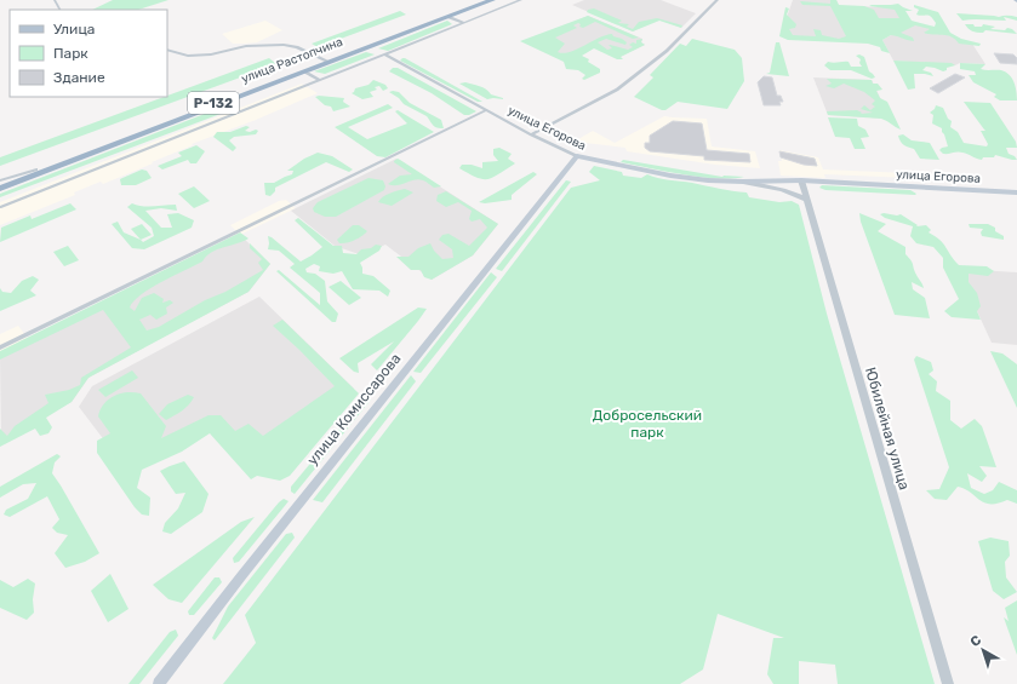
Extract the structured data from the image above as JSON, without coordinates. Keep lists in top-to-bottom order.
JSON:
{
  "streets": {
    "highway": ["улица Растопчина", "Р-132"],
    "main road": ["улица Егорова", "улица Комиссарова"],
    "street": ["Юбилейная улица"]
  },
  "crossings": [
    ["улица Растопчина", "улица Егорова"],
    ["улица Егорова", "улица Комиссарова"],
    ["улица Егорова", "Юбилейная улица"]
  ],
  "parks": ["Добросельский парк"],
  "legend": ["Улица", "Парк", "Здание"],
  "north": "top left"
}
